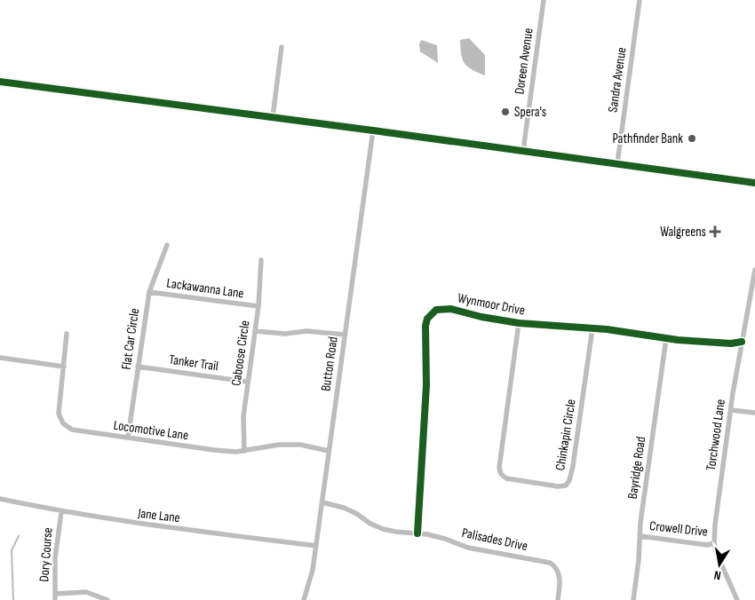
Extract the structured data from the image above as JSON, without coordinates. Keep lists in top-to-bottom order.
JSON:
{
  "streets": {
    "street": [
      "Doreen Avenue",
      "Sandra Avenue",
      "Lackawanna Lane",
      "Wynmoor Drive",
      "Flat Car Circle",
      "Caboose Circle",
      "Tanker Trail",
      "Button Road",
      "Locomotive Lane",
      "Chinkapin Circle",
      "Torchwood Lane",
      "Bayridge Road",
      "Jane Lane",
      "Crowell Drive",
      "Palisades Drive",
      "Dory Course"
    ]
  },
  "crossings": [
    ["Lackawanna Lane", "Flat Car Circle"],
    ["Lackawanna Lane", "Caboose Circle"],
    ["Wynmoor Drive", "Chinkapin Circle"],
    ["Wynmoor Drive", "Torchwood Lane"],
    ["Wynmoor Drive", "Bayridge Road"],
    ["Wynmoor Drive", "Palisades Drive"],
    ["Flat Car Circle", "Tanker Trail"],
    ["Flat Car Circle", "Locomotive Lane"],
    ["Caboose Circle", "Tanker Trail"],
    ["Caboose Circle", "Locomotive Lane"],
    ["Button Road", "Locomotive Lane"],
    ["Button Road", "Jane Lane"],
    ["Button Road", "Palisades Drive"],
    ["Torchwood Lane", "Crowell Drive"],
    ["Bayridge Road", "Crowell Drive"],
    ["Jane Lane", "Dory Course"]
  ],
  "places": {
    "other": ["Spera's", "Pathfinder Bank"],
    "health": ["Walgreens"]
  },
  "north": "bottom"
}
